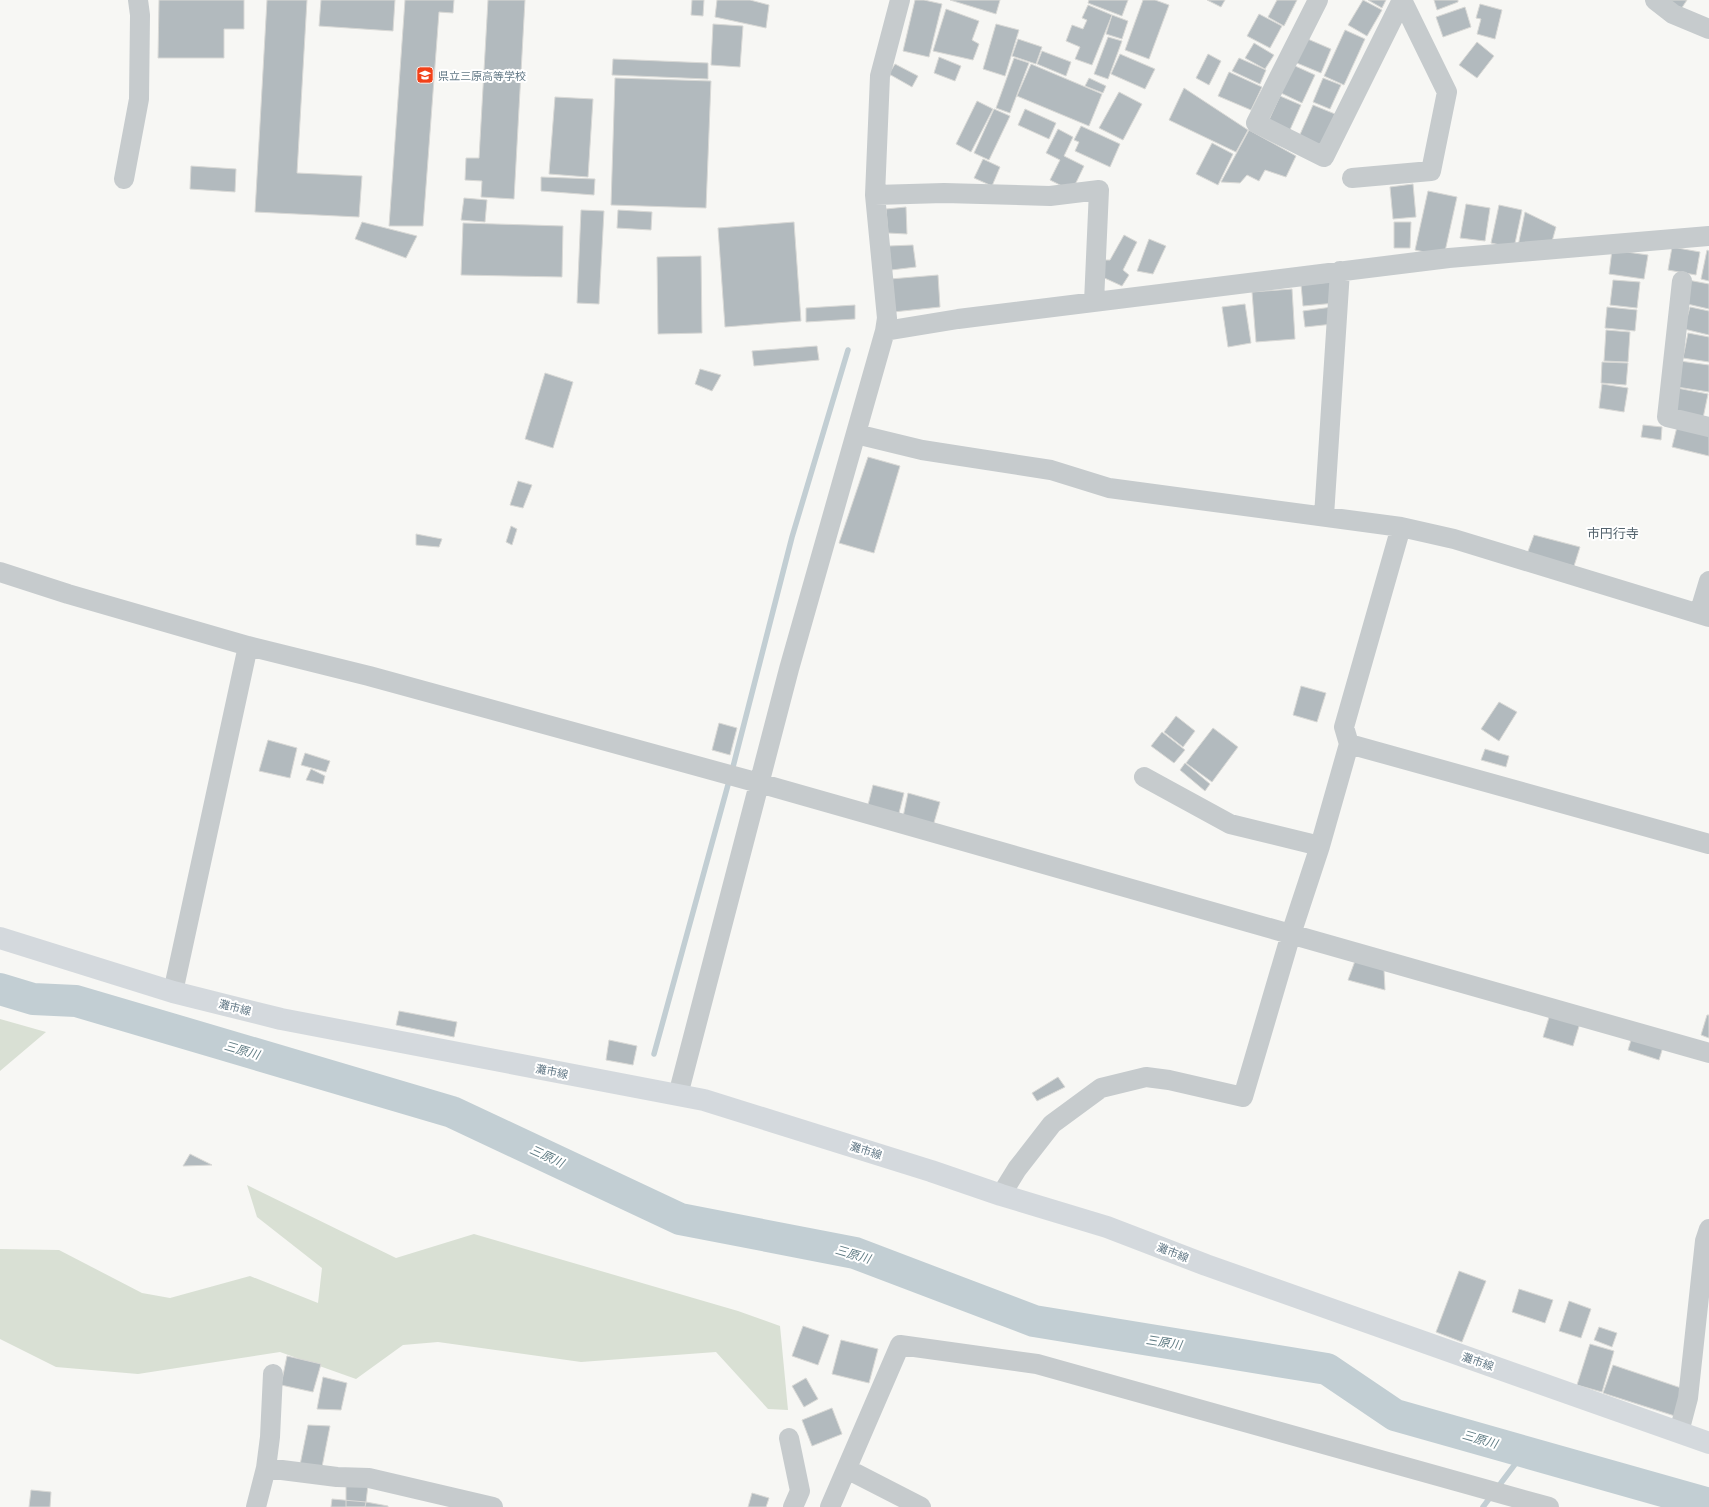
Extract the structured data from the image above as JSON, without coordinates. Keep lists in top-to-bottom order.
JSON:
{
  "streets": {
    "main road": ["灘市線"]
  },
  "districts": ["市円行寺"],
  "water": ["三原川"],
  "places": {
    "school or university": ["県立三原高等学校"]
  }
}
